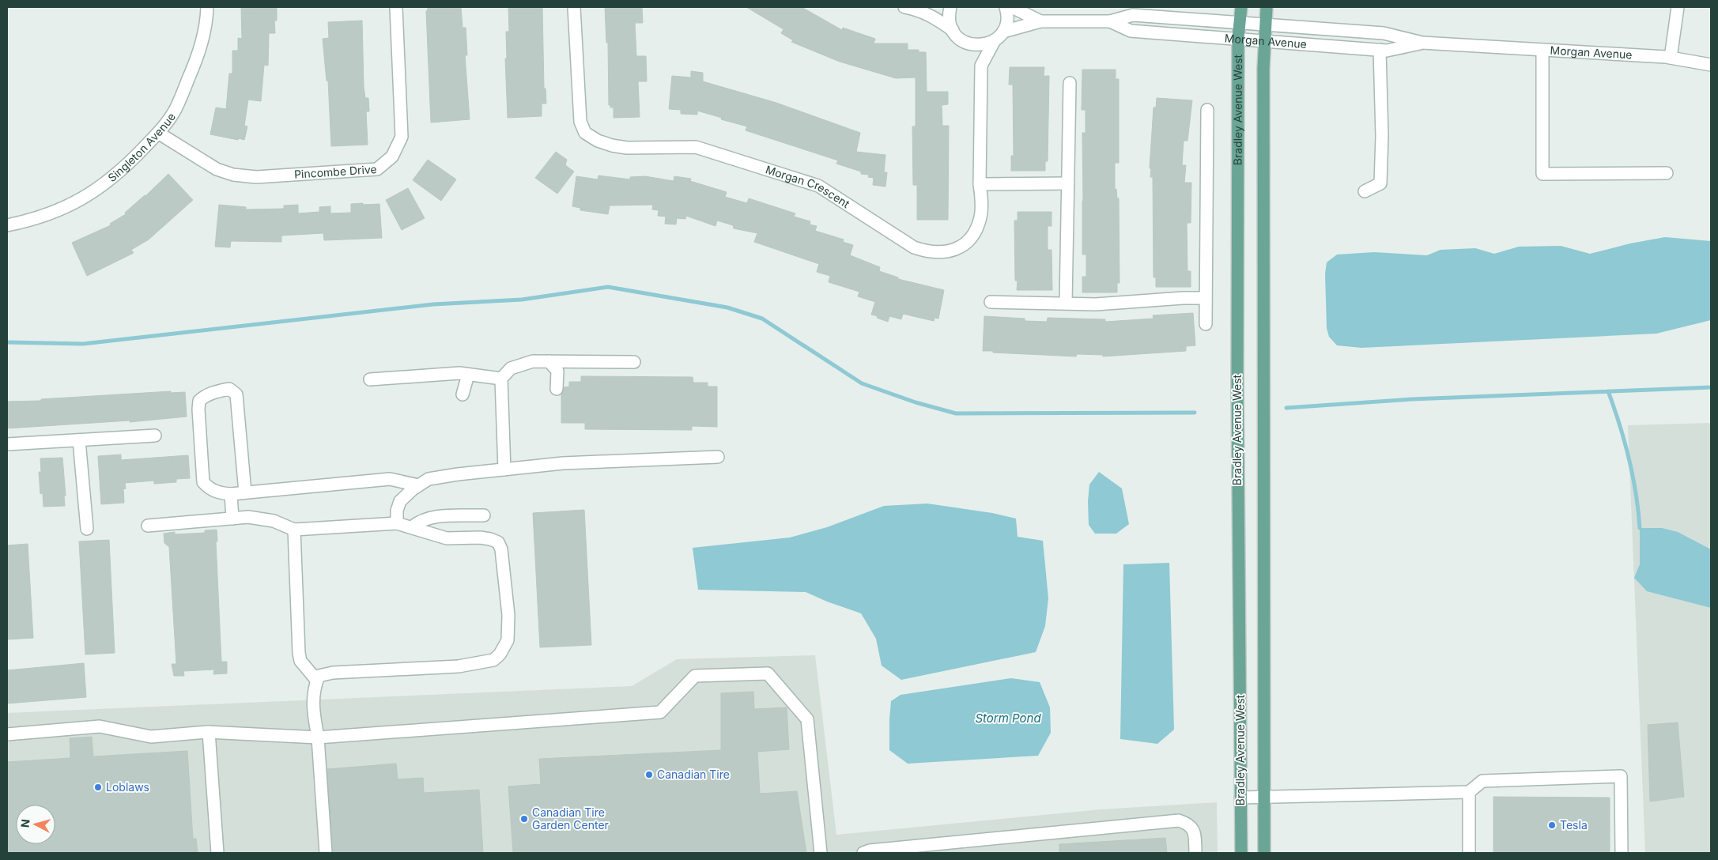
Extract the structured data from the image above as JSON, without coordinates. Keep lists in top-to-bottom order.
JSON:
{
  "streets": {
    "main road": ["Bradley Avenue West"],
    "street": [
      "Morgan Avenue",
      "Singleton Avenue",
      "Pincombe Drive",
      "Morgan Crescent"
    ]
  },
  "crossings": [
    ["Morgan Avenue", "Bradley Avenue West"],
    ["Singleton Avenue", "Pincombe Drive"]
  ],
  "water": ["Storm Pond"],
  "places": [
    "Canadian Tire",
    "Loblaws",
    "Canadian Tire Garden Center",
    "Tesla"
  ],
  "north": "left"
}
